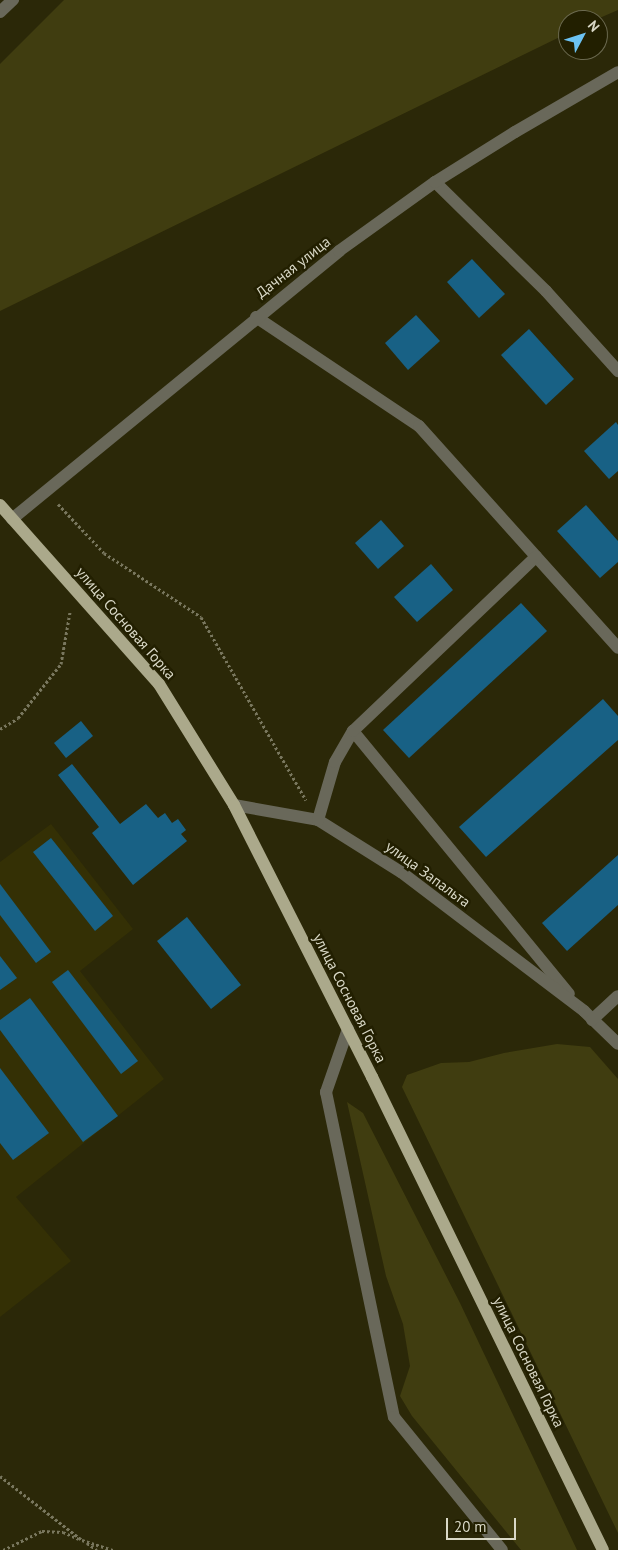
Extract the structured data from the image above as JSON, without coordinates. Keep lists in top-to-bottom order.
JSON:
{
  "streets": {
    "main road": ["улица Сосновая Горка"],
    "street": ["Дачная улица", "улица Запальта"]
  },
  "crossings": [
    ["Дачная улица", "улица Сосновая Горка"],
    ["улица Сосновая Горка", "улица Запальта"]
  ],
  "scale_bar": "20 m",
  "north": "top right"
}
